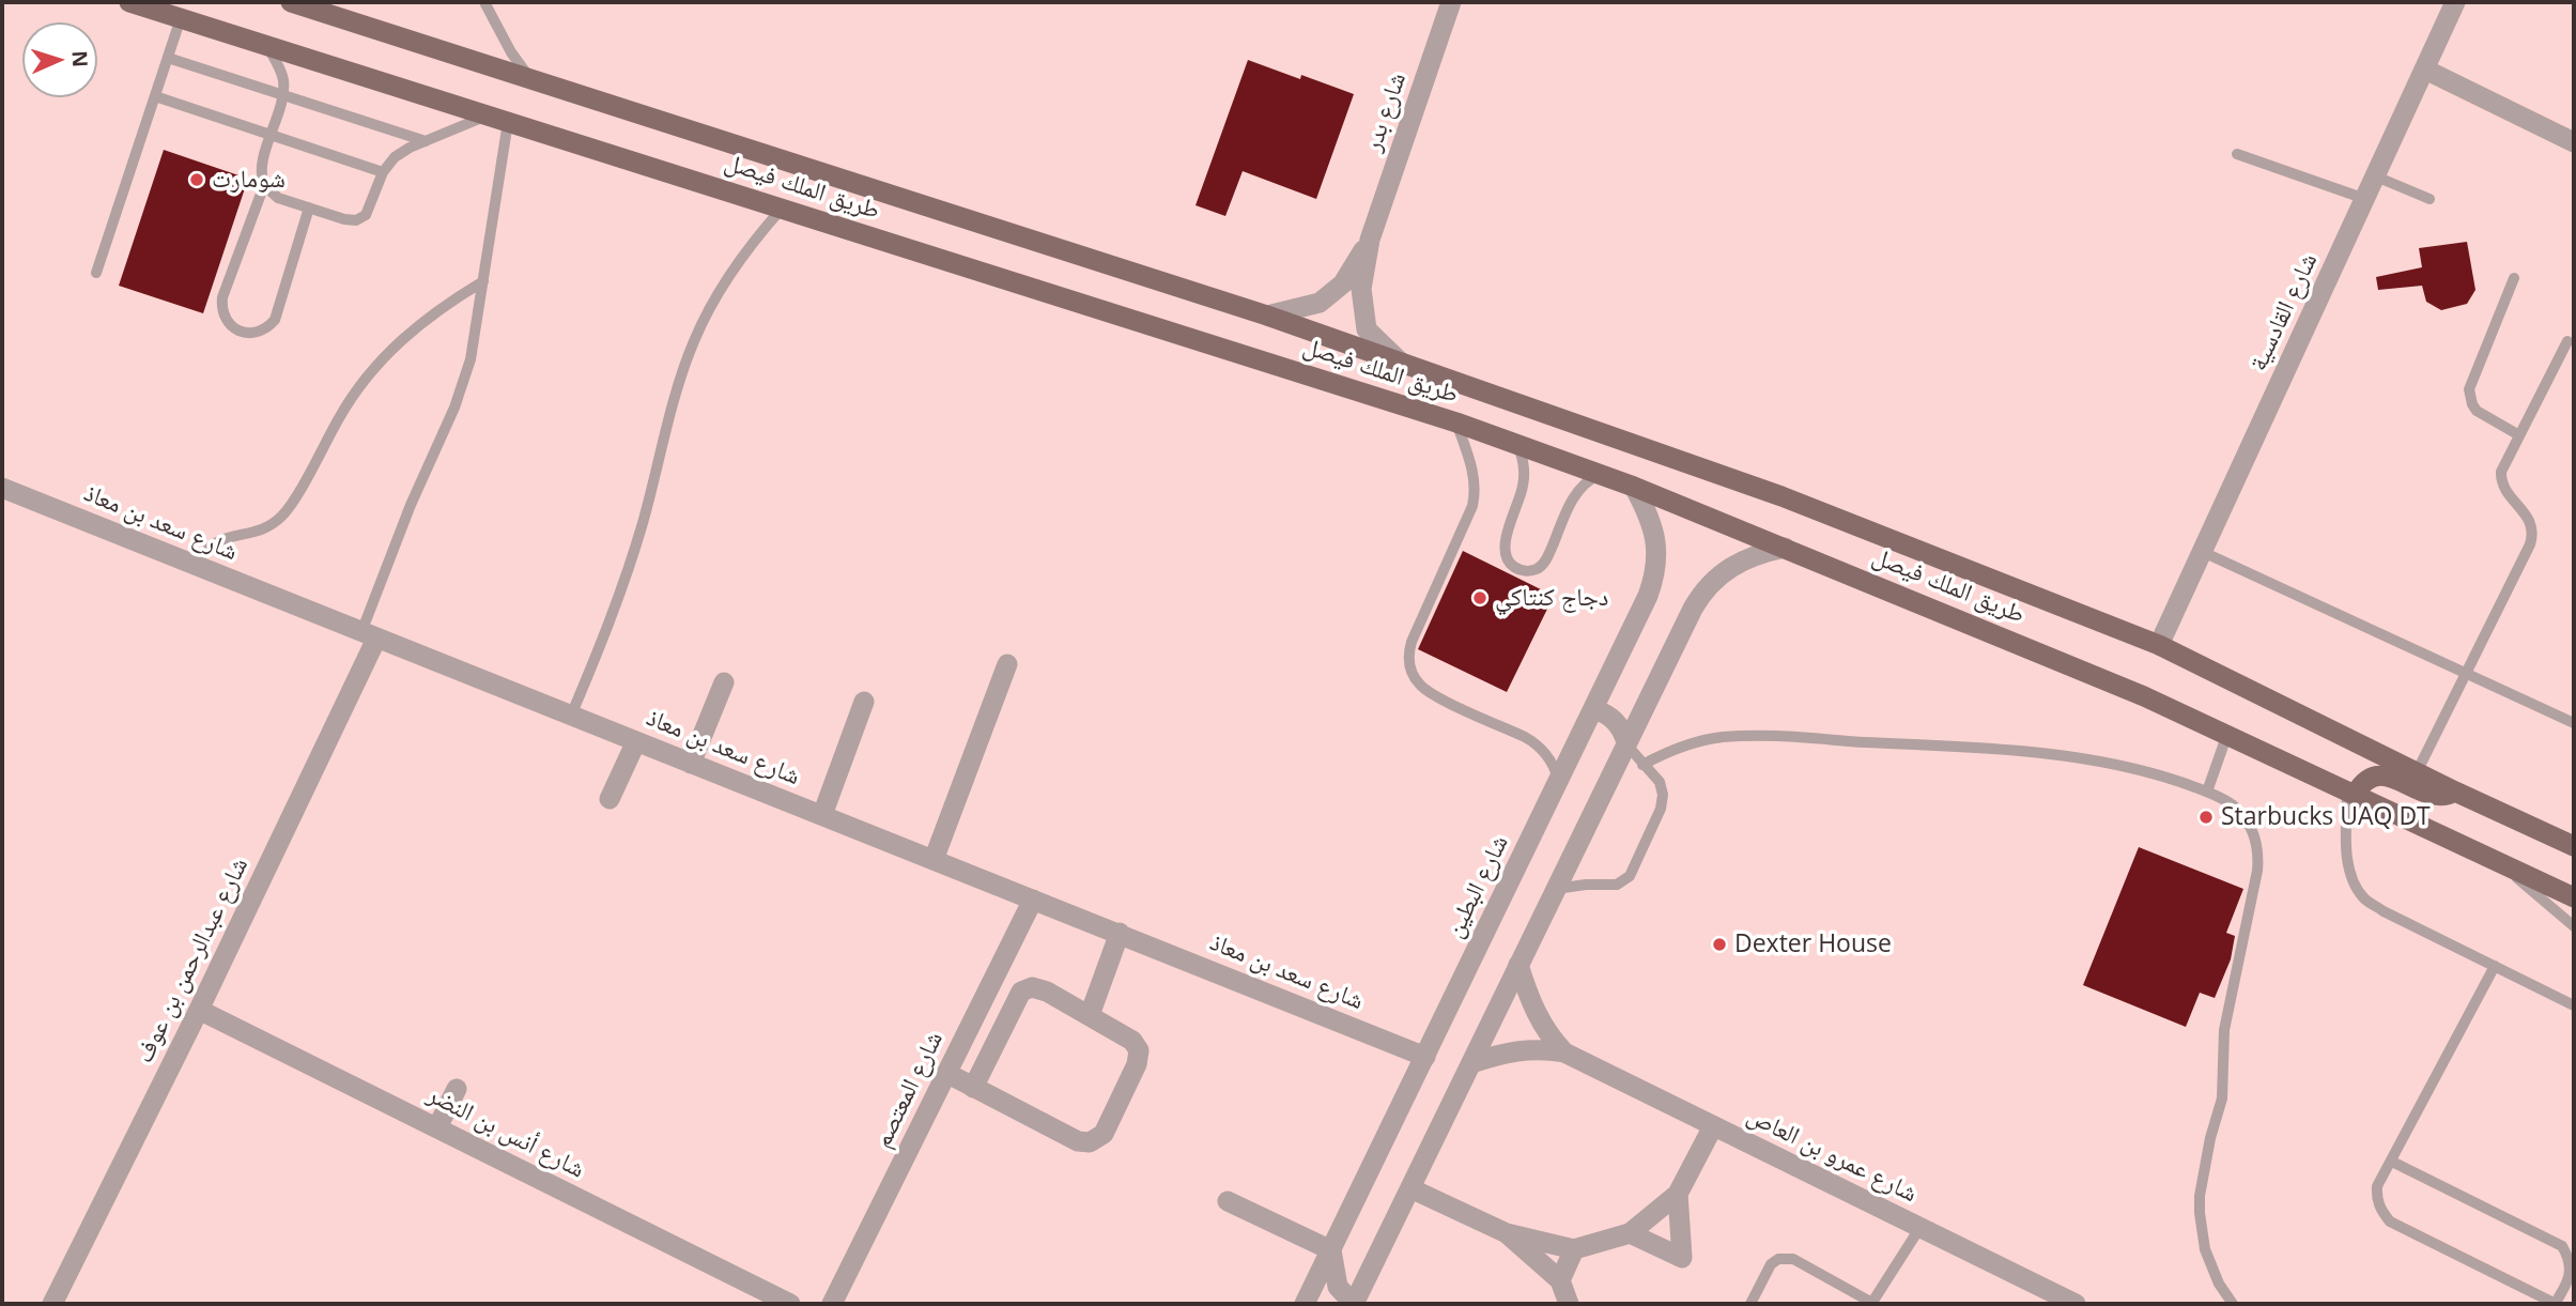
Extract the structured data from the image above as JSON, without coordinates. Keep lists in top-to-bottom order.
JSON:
{
  "streets": {
    "main road": ["طريق الملك فيصل"],
    "street": [
      "شارع بدر",
      "شارع القادسية",
      "شارع سعد بن معاذ",
      "شارع البطين",
      "شارع عبدالرحمن بن عوف",
      "شارع المعتصم",
      "شارع أنس بن النضر",
      "شارع عمرو بن العاص"
    ]
  },
  "crossings": [
    ["شارع بدر", "طريق الملك فيصل"],
    ["طريق الملك فيصل", "شارع القادسية"],
    ["طريق الملك فيصل", "شارع البطين"],
    ["شارع سعد بن معاذ", "شارع البطين"],
    ["شارع سعد بن معاذ", "شارع عبدالرحمن بن عوف"],
    ["شارع سعد بن معاذ", "شارع المعتصم"],
    ["شارع عبدالرحمن بن عوف", "شارع أنس بن النضر"]
  ],
  "places": [
    "شومارت",
    "دجاج كنتاكي",
    "Starbucks UAQ DT",
    "Dexter House"
  ],
  "north": "right"
}
